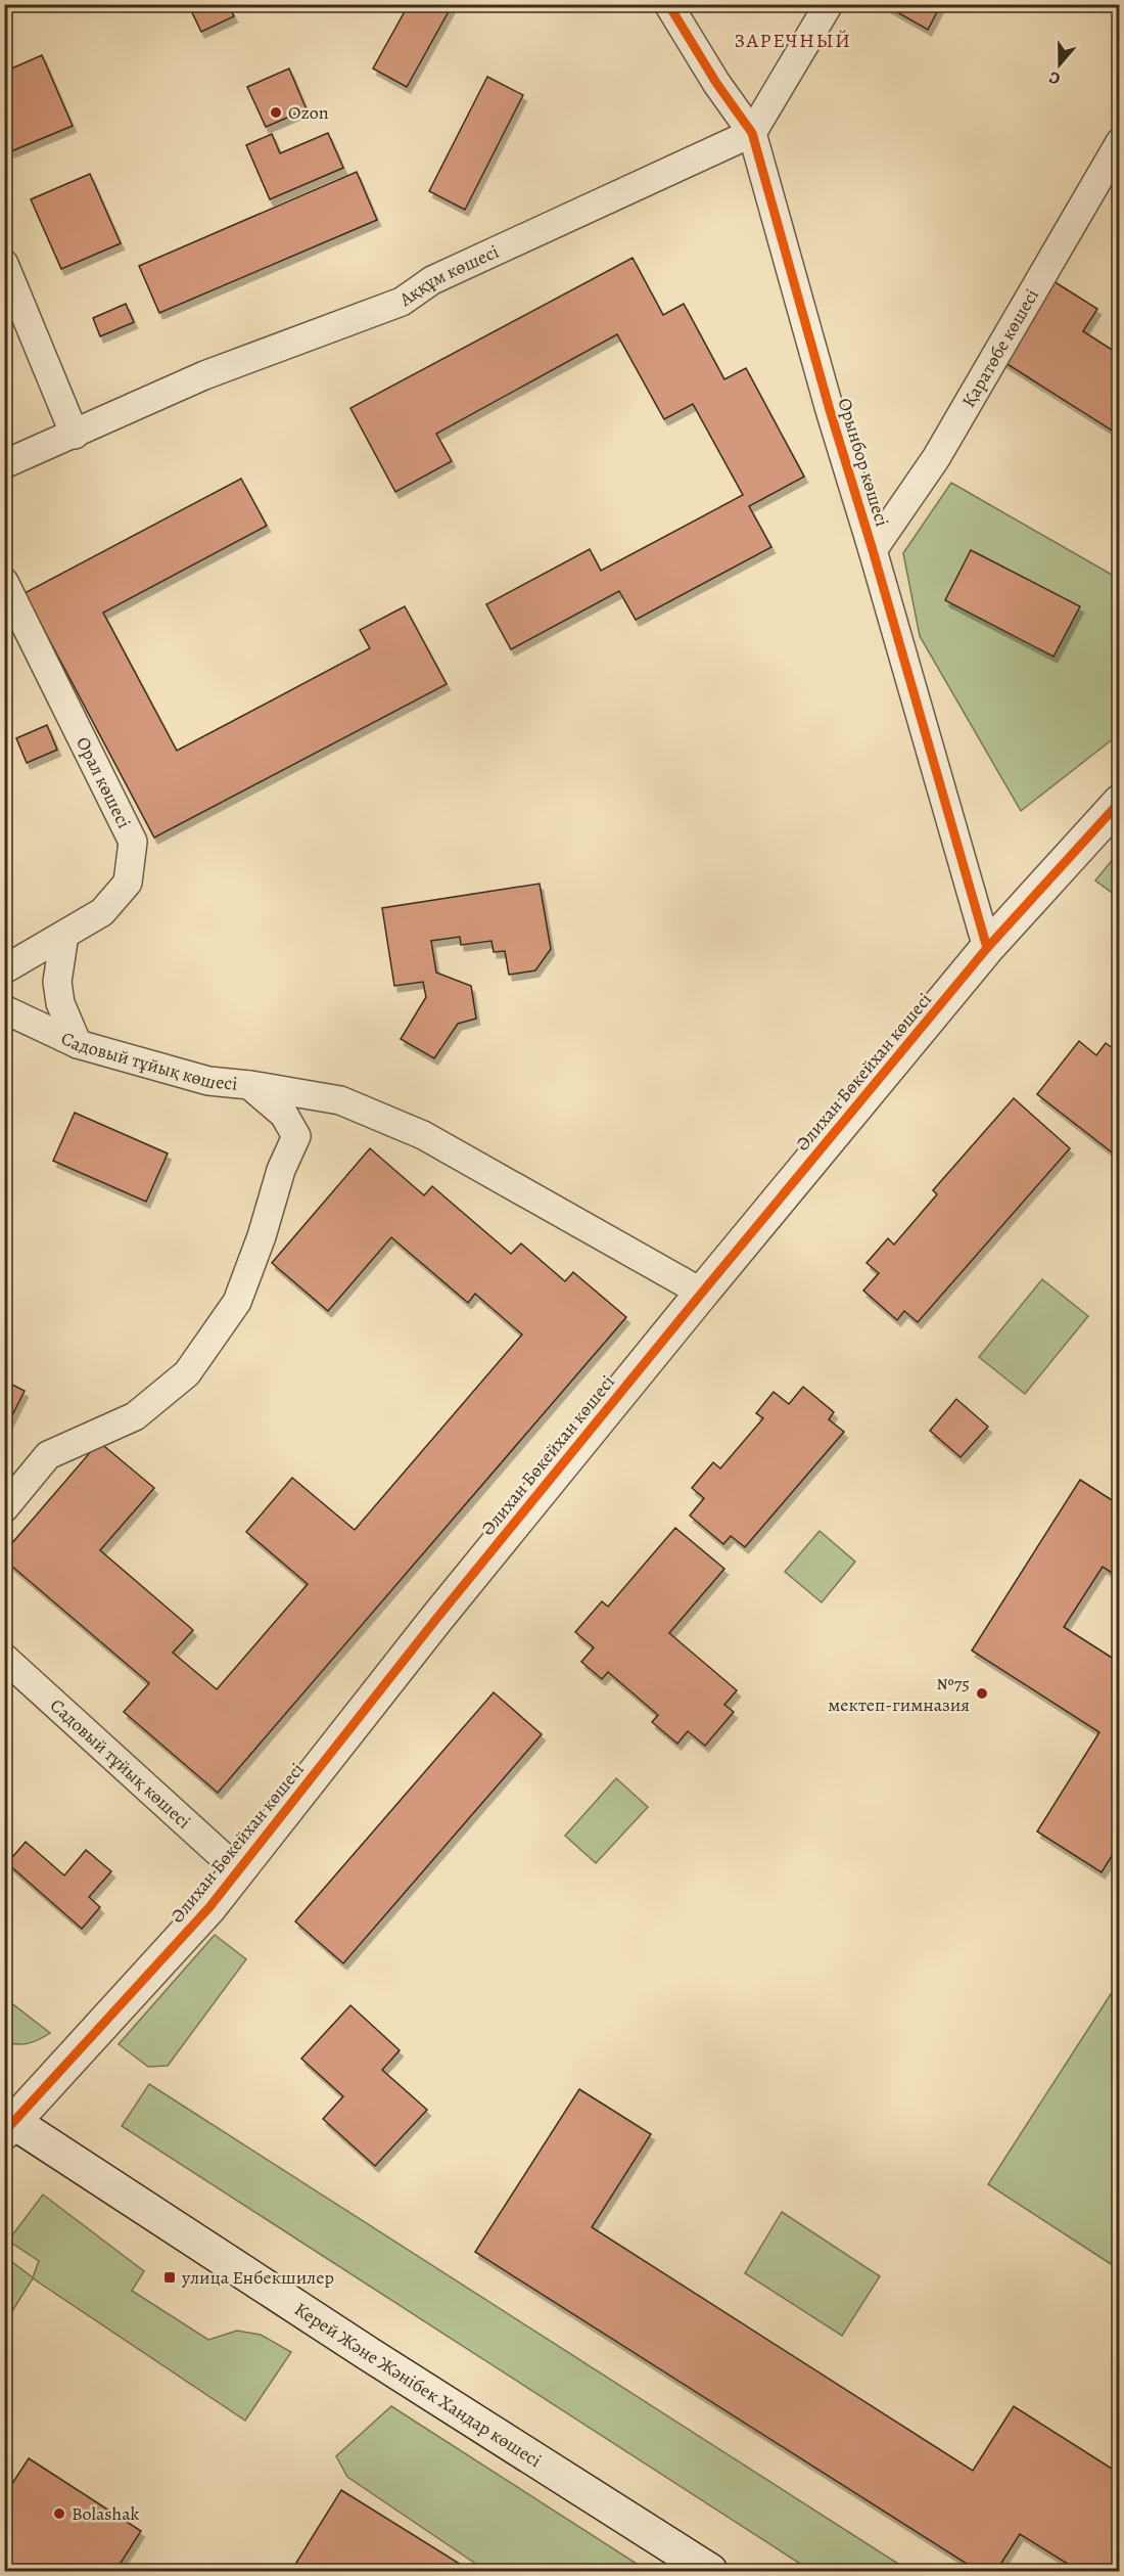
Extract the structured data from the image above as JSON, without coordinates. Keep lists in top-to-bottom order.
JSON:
{
  "streets": {
    "street": [
      "Аққұм көшесі",
      "Қаратөбе көшесі",
      "Орынбор көшесі",
      "Орал көшесі",
      "Садовый тұйық көшесі",
      "Әлихан Бөкейхан көшесі",
      "Керей Және Жәнібек Хандар көшесі"
    ]
  },
  "crossings": [
    ["Аққұм көшесі", "Орынбор көшесі"],
    ["Қаратөбе көшесі", "Орынбор көшесі"],
    ["Орынбор көшесі", "Әлихан Бөкейхан көшесі"],
    ["Садовый тұйық көшесі", "Әлихан Бөкейхан көшесі"],
    ["Әлихан Бөкейхан көшесі", "Керей Және Жәнібек Хандар көшесі"]
  ],
  "districts": ["ЗАРЕЧНЫЙ"],
  "places": {
    "other": ["Ozon", "№75 мектеп-гимназия", "Bolashak"],
    "transit": ["улица Енбекшилер"]
  },
  "north": "bottom"
}
